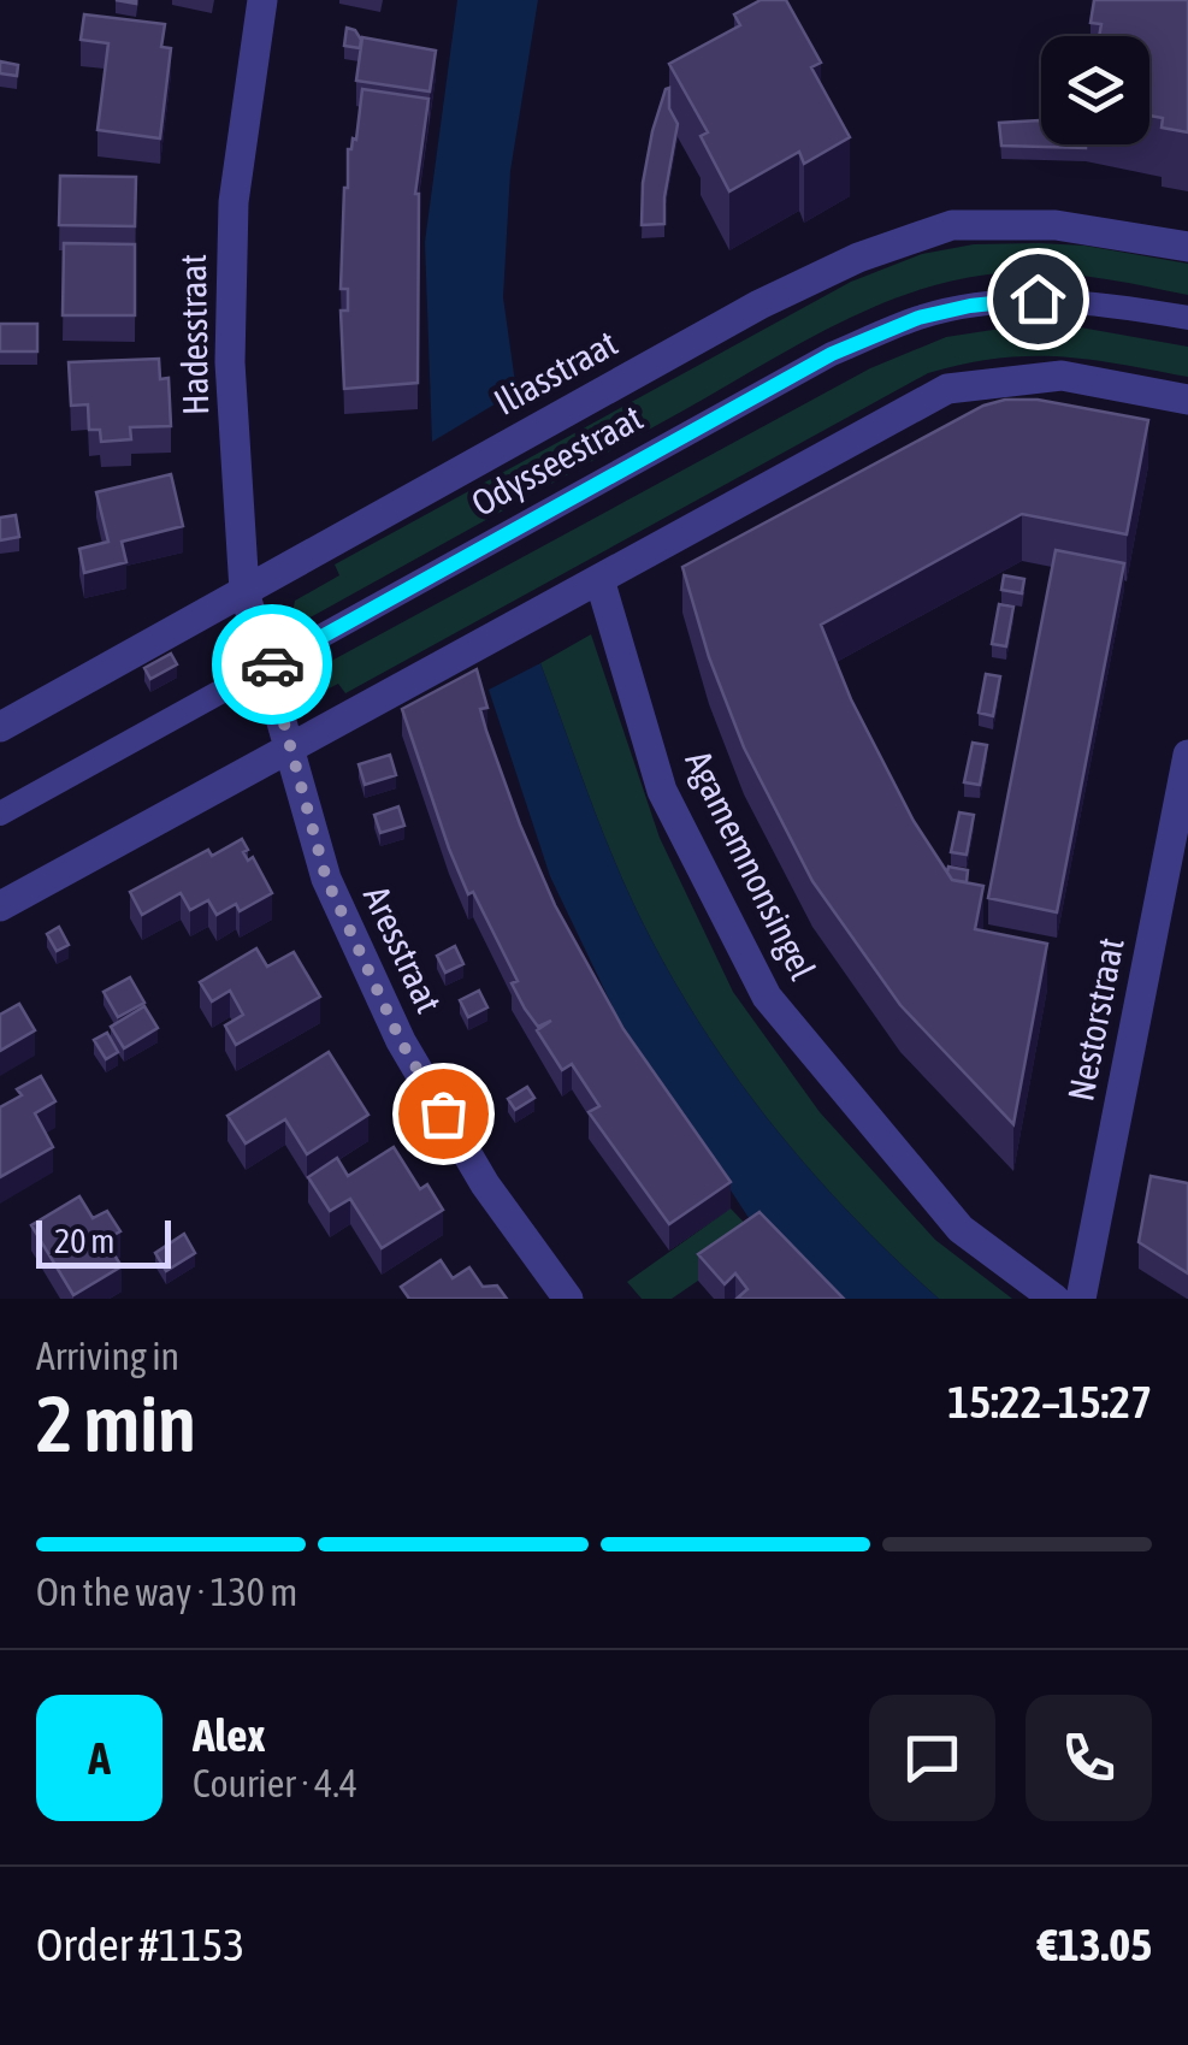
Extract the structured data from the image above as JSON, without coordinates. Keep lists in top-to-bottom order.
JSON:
{
  "streets": {
    "street": [
      "Hadesstraat",
      "Iliasstraat",
      "Agamemnonsingel",
      "Aresstraat",
      "Nestorstraat"
    ],
    "lane": ["Odysseestraat"]
  },
  "crossings": [
    ["Hadesstraat", "Iliasstraat"],
    ["Hadesstraat", "Odysseestraat"],
    ["Hadesstraat", "Aresstraat"],
    ["Odysseestraat", "Aresstraat"]
  ],
  "scale_bar": "20 m",
  "page": {
    "scale": "20 m",
    "heading": ["2 min", "Arriving in", "15:22–15:27"],
    "panel": [
      "Alex",
      "Courier · 4.4",
      "Order #1153",
      "€13.05"
    ],
    "bar": "On the way · 130 m",
    "round": "A"
  }
}
